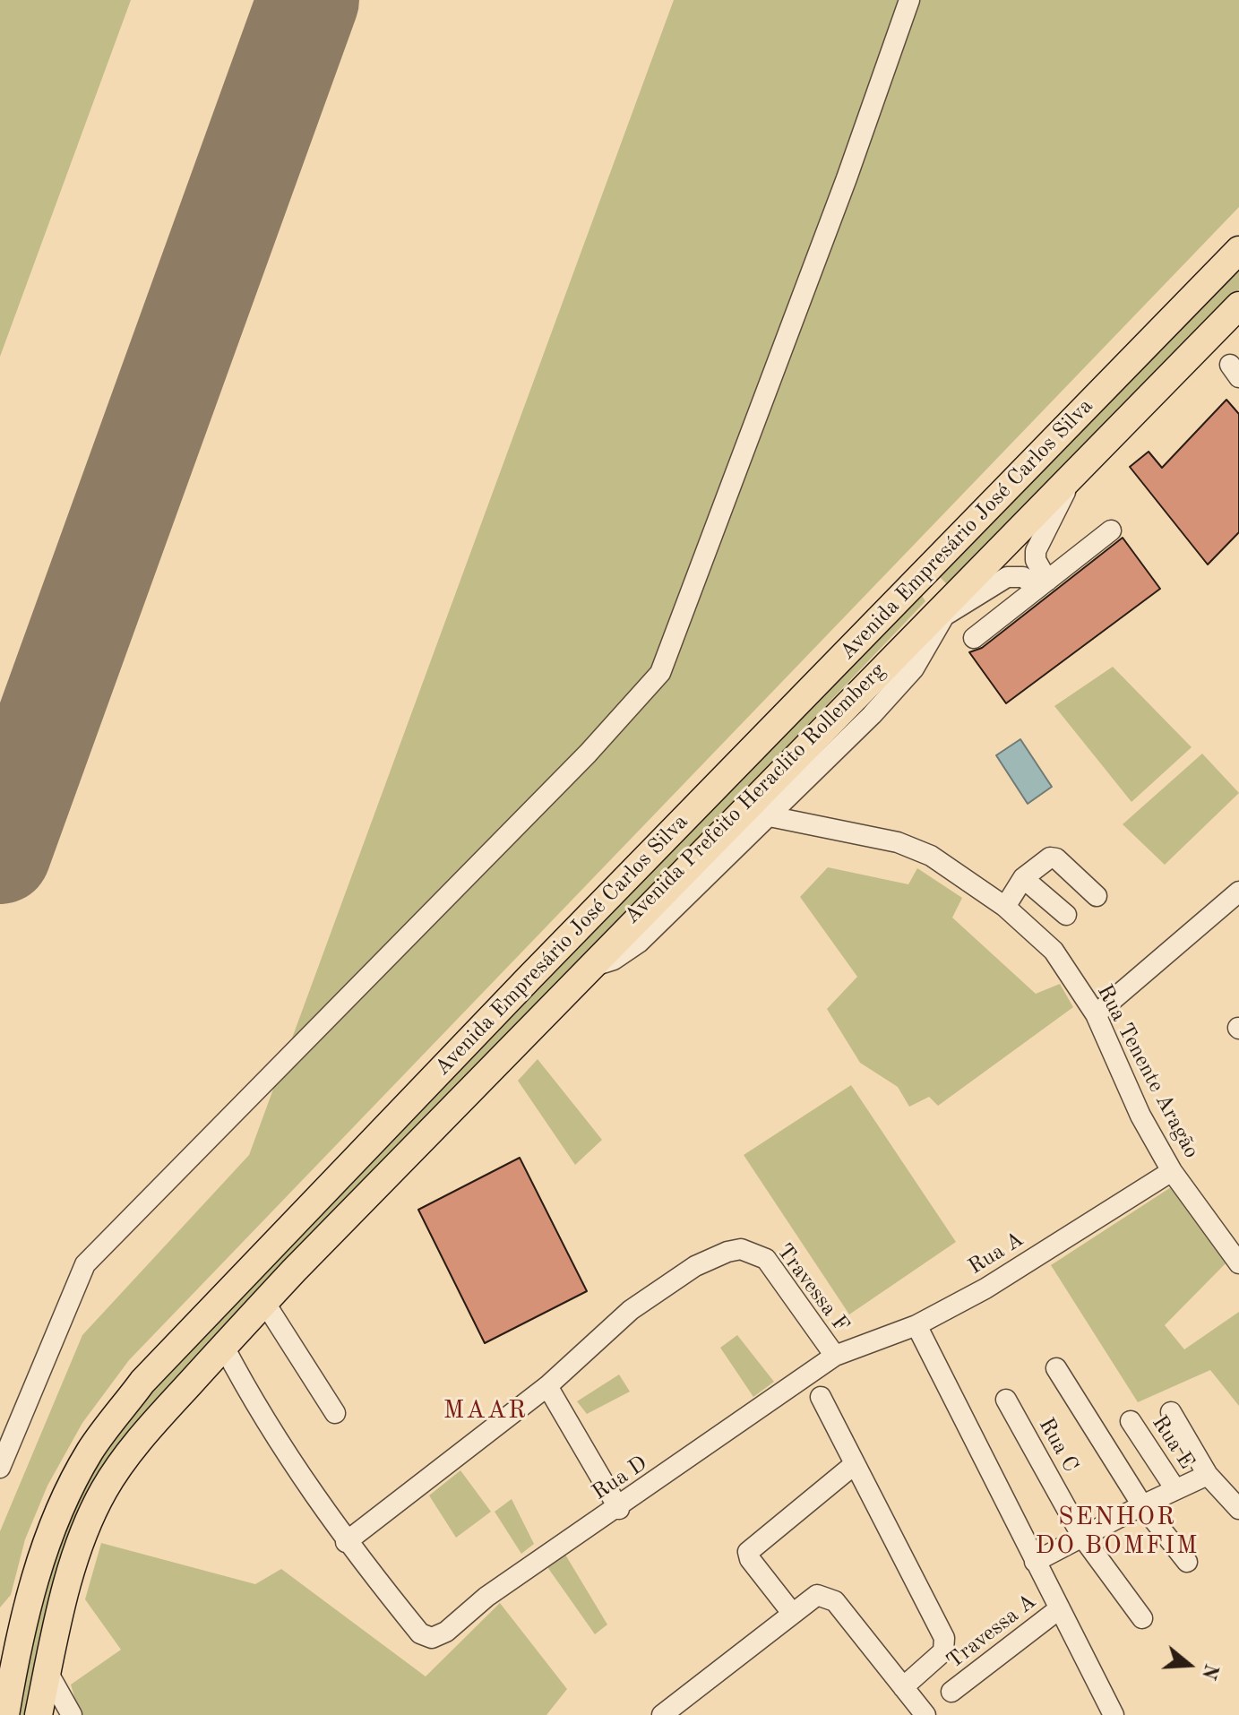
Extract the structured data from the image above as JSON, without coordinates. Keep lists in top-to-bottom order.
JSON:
{
  "streets": {
    "main road": ["Avenida Empresário José Carlos Silva"],
    "street": [
      "Avenida Prefeito Heraclito Rollemberg",
      "Rua Tenente Aragão",
      "Rua A",
      "Travessa F",
      "Rua E",
      "Rua C",
      "Rua D",
      "Travessa A"
    ]
  },
  "crossings": [
    ["Avenida Empresário José Carlos Silva", "Avenida Prefeito Heraclito Rollemberg"],
    ["Avenida Prefeito Heraclito Rollemberg", "Rua Tenente Aragão"],
    ["Rua Tenente Aragão", "Rua A"],
    ["Rua A", "Travessa F"],
    ["Rua A", "Rua D"],
    ["Travessa F", "Rua D"]
  ],
  "districts": ["MAAR", "SENHOR DO BOMFIM"],
  "north": "right"
}
